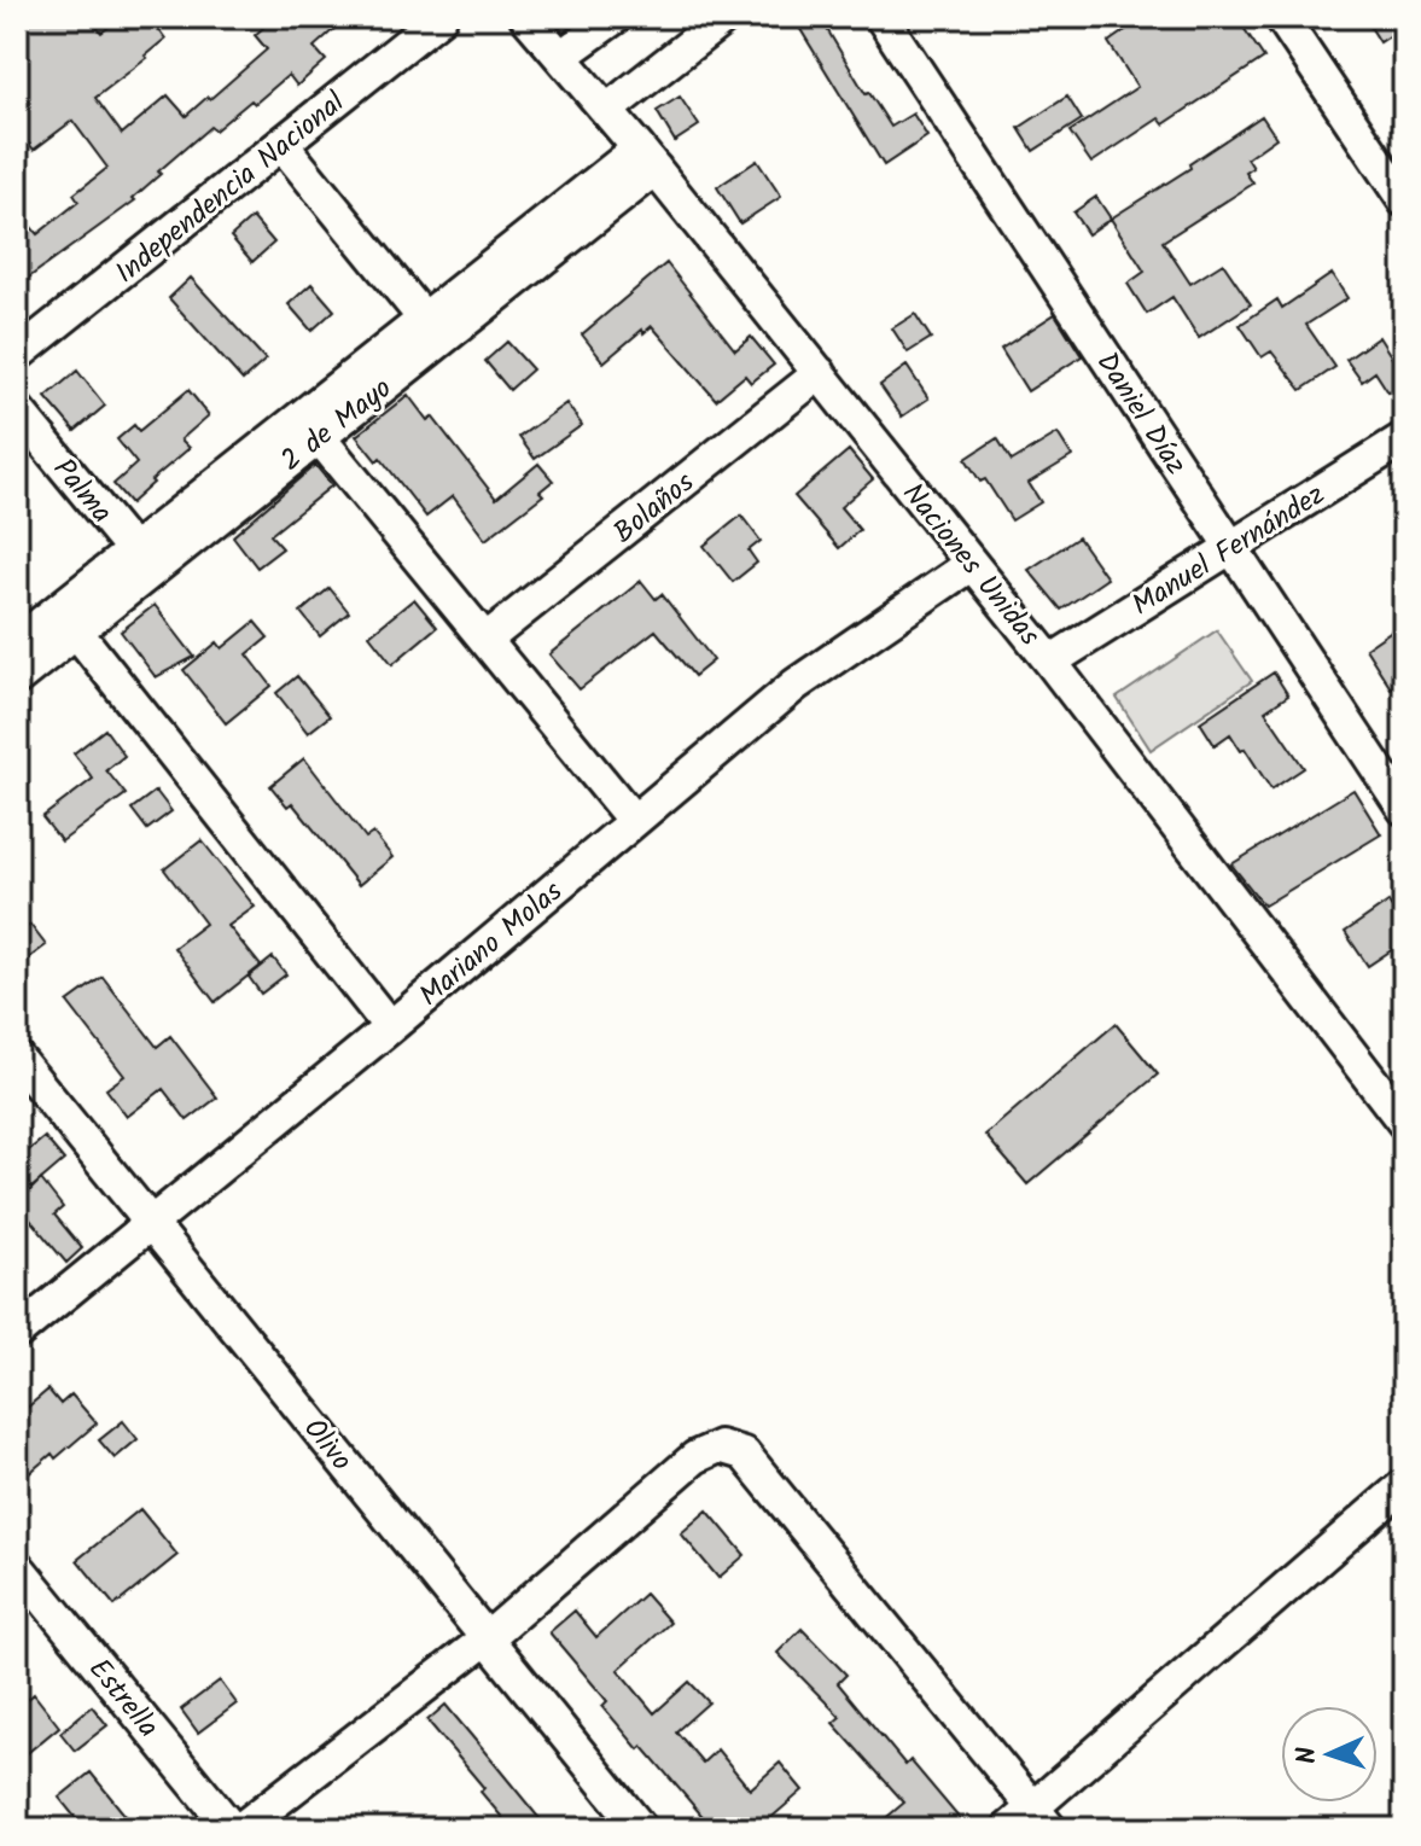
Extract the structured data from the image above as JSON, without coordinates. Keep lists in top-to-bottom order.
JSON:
{
  "streets": {
    "street": [
      "Independencia Nacional",
      "Daniel Díaz",
      "2 de Mayo",
      "Palma",
      "Bolaños",
      "Manuel Fernández",
      "Naciones Unidas",
      "Mariano Molas",
      "Olivo",
      "Estrella"
    ]
  },
  "crossings": [
    ["Daniel Díaz", "Manuel Fernández"],
    ["2 de Mayo", "Palma"],
    ["2 de Mayo", "Naciones Unidas"],
    ["Bolaños", "Naciones Unidas"],
    ["Manuel Fernández", "Naciones Unidas"],
    ["Naciones Unidas", "Mariano Molas"],
    ["Mariano Molas", "Olivo"]
  ],
  "north": "left"
}
